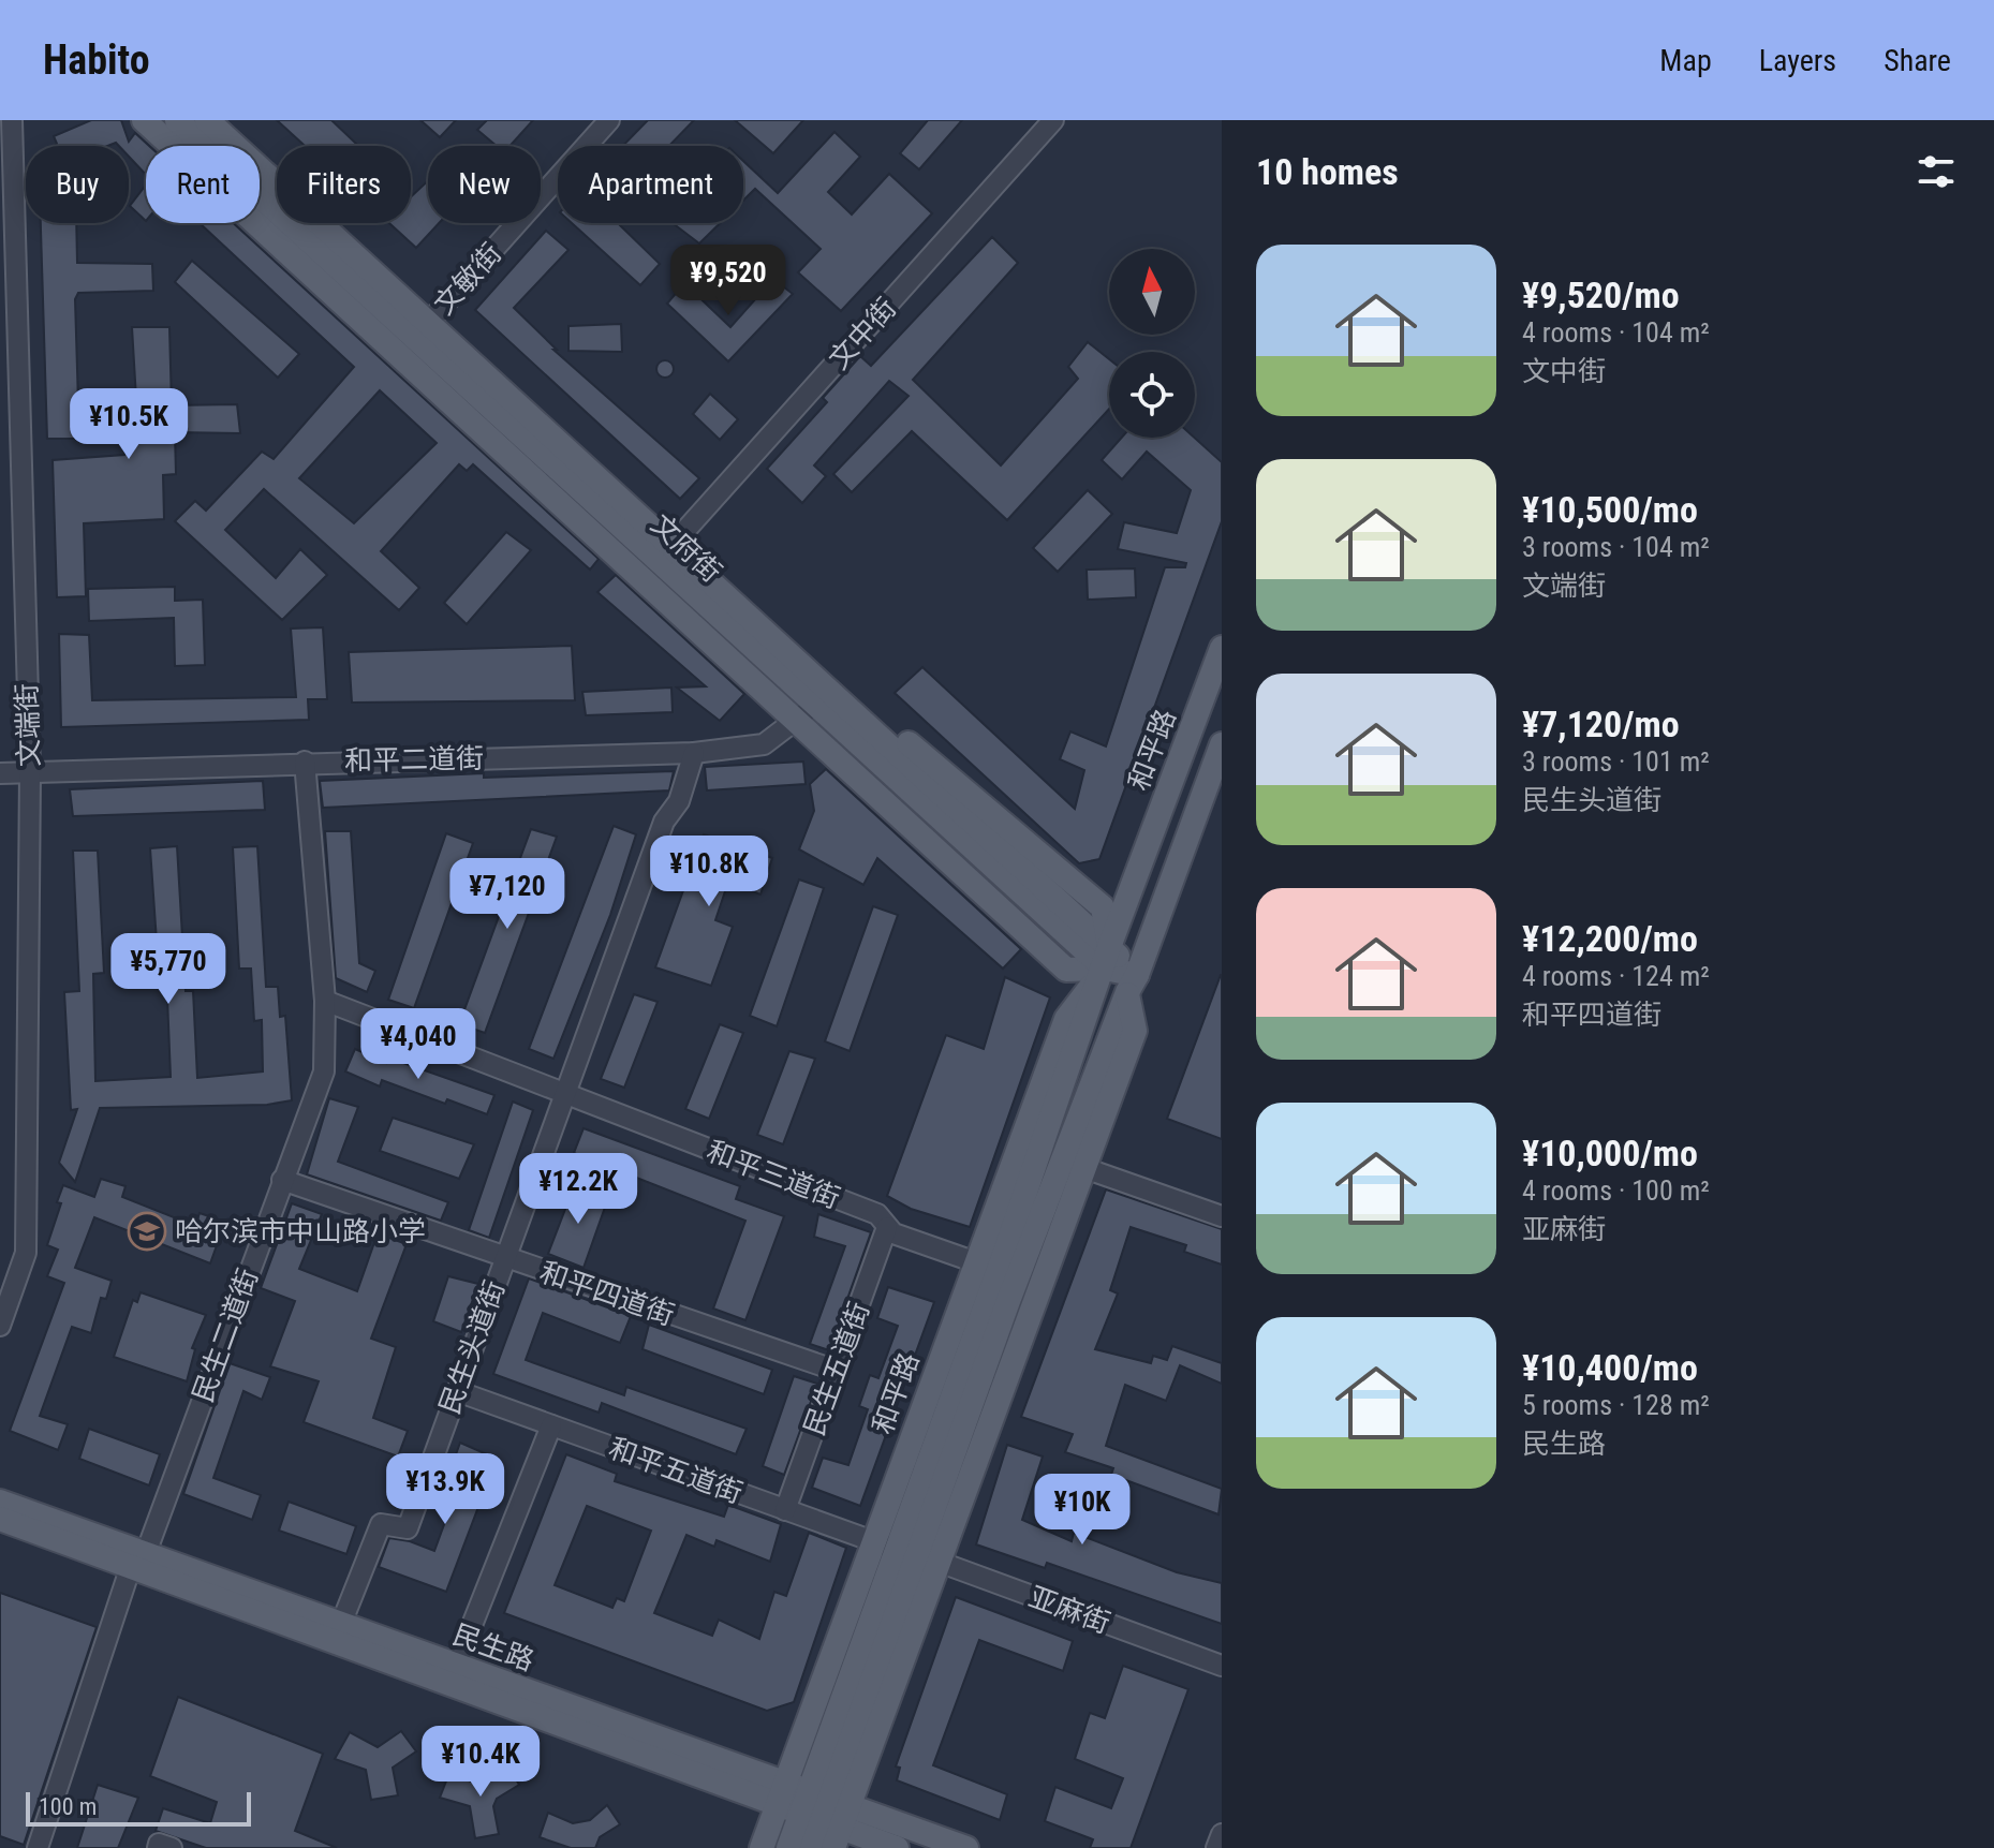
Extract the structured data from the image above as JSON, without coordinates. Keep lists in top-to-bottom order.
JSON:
{
  "streets": {
    "main road": ["文府街", "和平路", "民生路"],
    "street": [
      "文敏街",
      "文中街",
      "文端街",
      "和平二道街",
      "和平三道街",
      "和平四道街",
      "民生二道街",
      "民生头道街",
      "民生五道街",
      "和平五道街",
      "亚麻街"
    ]
  },
  "crossings": [
    ["文敏街", "文府街"],
    ["文中街", "文府街"],
    ["文府街", "和平路"],
    ["文府街", "和平二道街"],
    ["文端街", "和平二道街"],
    ["和平路", "和平三道街"],
    ["和平路", "和平五道街"],
    ["和平路", "亚麻街"],
    ["和平路", "民生路"],
    ["和平二道街", "民生二道街"],
    ["和平二道街", "民生头道街"],
    ["和平三道街", "民生二道街"],
    ["和平三道街", "民生头道街"],
    ["和平三道街", "民生五道街"],
    ["和平四道街", "民生二道街"],
    ["和平四道街", "民生头道街"],
    ["和平四道街", "民生五道街"],
    ["民生二道街", "民生路"],
    ["民生头道街", "和平五道街"],
    ["民生头道街", "民生路"],
    ["民生五道街", "和平五道街"],
    ["和平五道街", "亚麻街"]
  ],
  "places": {
    "school or university": ["哈尔滨市中山路小学"]
  },
  "scale_bar": "100 m",
  "north": "top",
  "page": {
    "header": "Habito",
    "nav": ["Map", "Layers", "Share"],
    "heading": "10 homes",
    "chip": [
      "Buy",
      "Rent",
      "Filters",
      "New",
      "Apartment"
    ],
    "list": [
      {
        "name": "¥9,520/mo",
        "note": "4 rooms · 104 m² · 文中街"
      },
      {
        "name": "¥10,500/mo",
        "note": "3 rooms · 104 m² · 文端街"
      },
      {
        "name": "¥7,120/mo",
        "note": "3 rooms · 101 m² · 民生头道街"
      },
      {
        "name": "¥12,200/mo",
        "note": "4 rooms · 124 m² · 和平四道街"
      },
      {
        "name": "¥10,000/mo",
        "note": "4 rooms · 100 m² · 亚麻街"
      },
      {
        "name": "¥10,400/mo",
        "note": "5 rooms · 128 m² · 民生路"
      }
    ],
    "price": [
      "¥9,520",
      "¥10.5K",
      "¥10.8K",
      "¥7,120",
      "¥5,770",
      "¥4,040",
      "¥12.2K",
      "¥13.9K",
      "¥10K",
      "¥10.4K"
    ],
    "scale": "100 m"
  }
}
